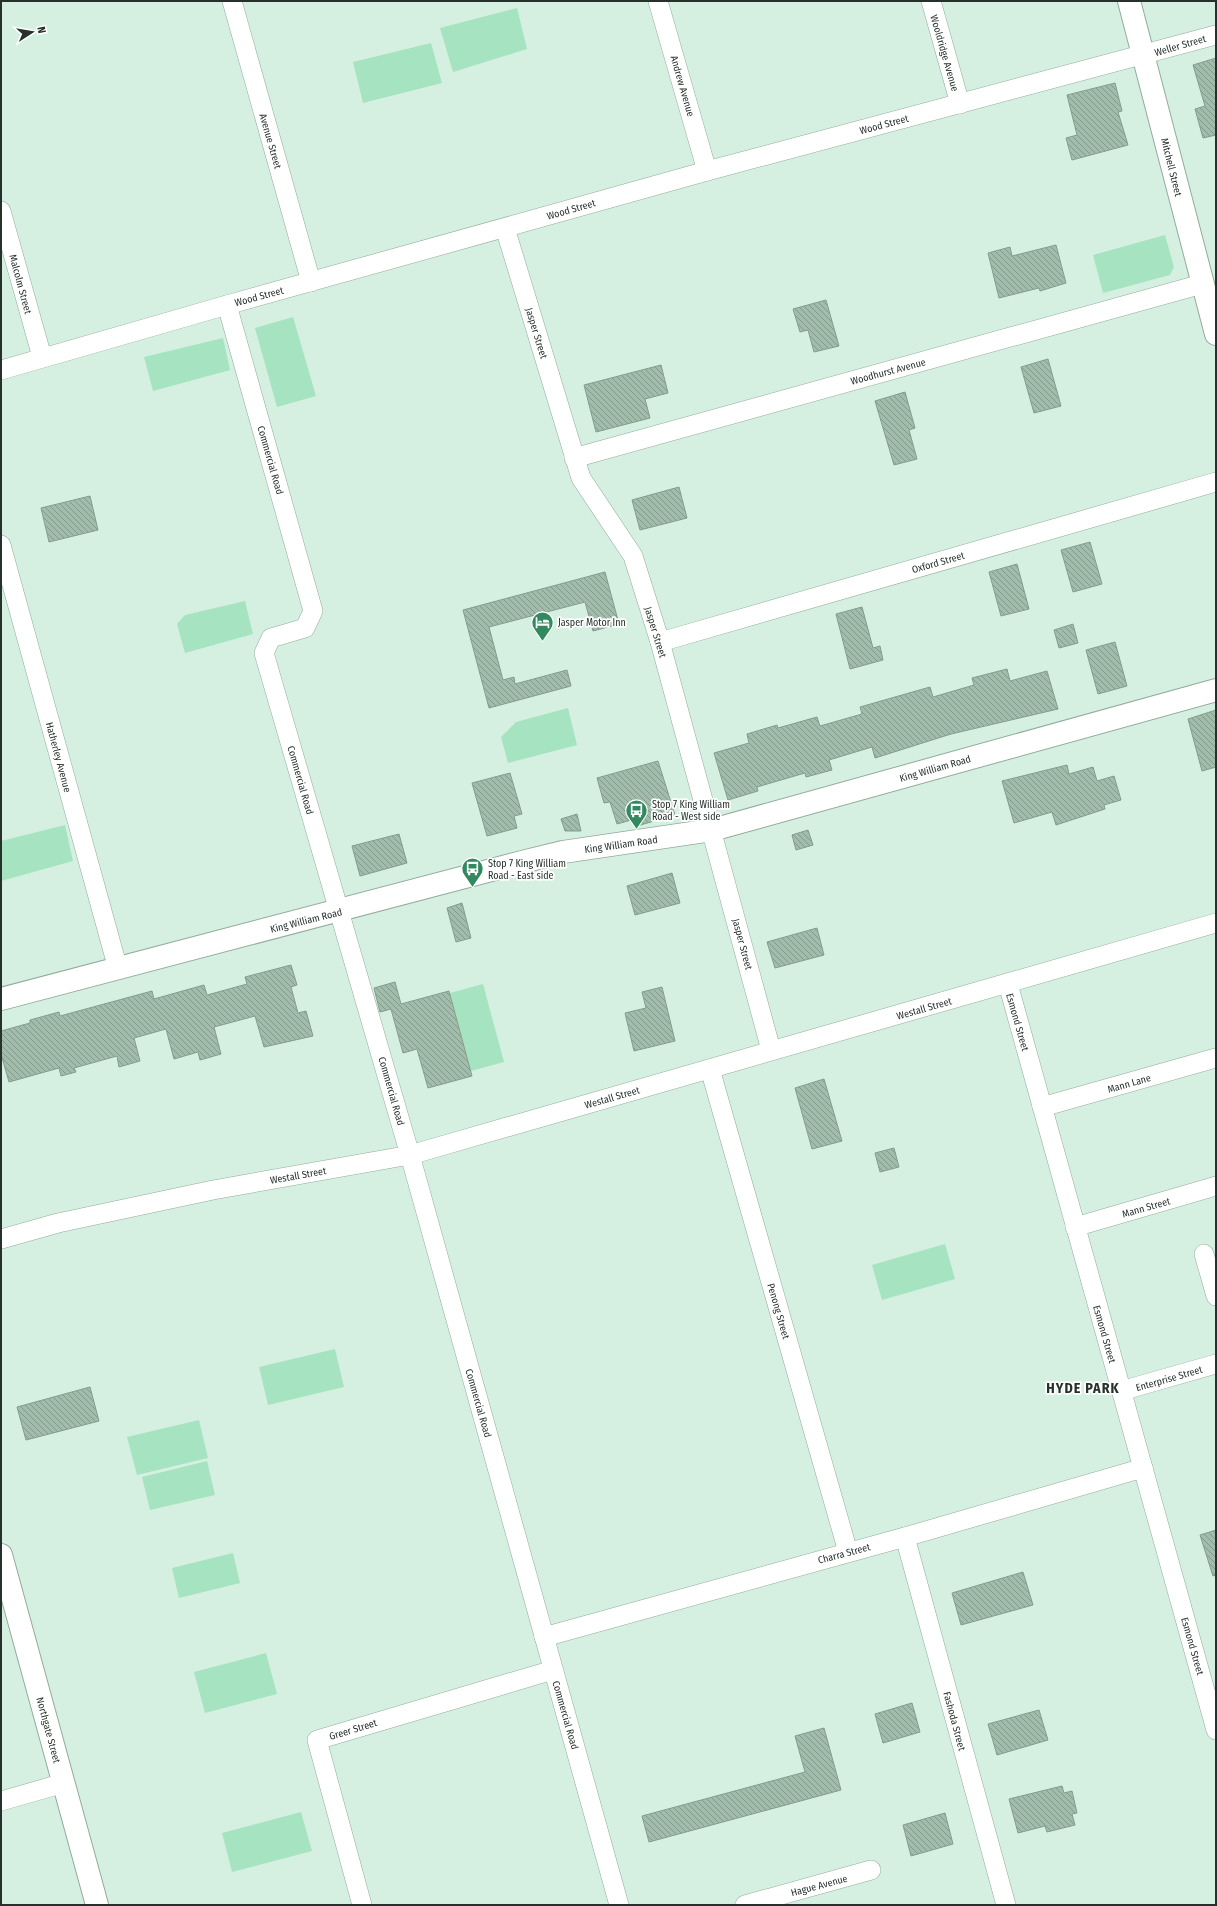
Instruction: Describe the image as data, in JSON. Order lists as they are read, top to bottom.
{
  "streets": {
    "main road": ["Mitchell Street", "King William Road", "Northgate Street"],
    "street": [
      "Weller Street",
      "Wooldridge Avenue",
      "Andrew Avenue",
      "Wood Street",
      "Avenue Street",
      "Malcolm Street",
      "Jasper Street",
      "Woodhurst Avenue",
      "Commercial Road",
      "Oxford Street",
      "Hatherley Avenue",
      "Westall Street",
      "Esmond Street",
      "Mann Lane",
      "Mann Street",
      "Penong Street",
      "Enterprise Street",
      "Charra Street",
      "Fashoda Street",
      "Greer Street",
      "Hague Avenue"
    ]
  },
  "crossings": [
    ["Weller Street", "Wood Street"],
    ["Weller Street", "Mitchell Street"],
    ["Wooldridge Avenue", "Wood Street"],
    ["Andrew Avenue", "Wood Street"],
    ["Wood Street", "Avenue Street"],
    ["Wood Street", "Mitchell Street"],
    ["Wood Street", "Malcolm Street"],
    ["Wood Street", "Jasper Street"],
    ["Wood Street", "Commercial Road"],
    ["Mitchell Street", "Woodhurst Avenue"],
    ["Jasper Street", "Woodhurst Avenue"],
    ["Jasper Street", "Oxford Street"],
    ["Jasper Street", "King William Road"],
    ["Jasper Street", "Westall Street"],
    ["Commercial Road", "King William Road"],
    ["Commercial Road", "Westall Street"],
    ["Commercial Road", "Charra Street"],
    ["Commercial Road", "Greer Street"],
    ["Hatherley Avenue", "King William Road"],
    ["Westall Street", "Esmond Street"],
    ["Westall Street", "Penong Street"],
    ["Esmond Street", "Mann Lane"],
    ["Esmond Street", "Mann Street"],
    ["Esmond Street", "Enterprise Street"],
    ["Esmond Street", "Charra Street"],
    ["Penong Street", "Charra Street"],
    ["Charra Street", "Fashoda Street"]
  ],
  "districts": ["HYDE PARK"],
  "places": {
    "hotel": ["Jasper Motor Inn"],
    "bus stop": ["Stop 7 King William Road - West side", "Stop 7 King William Road - East side"]
  },
  "north": "right"
}
